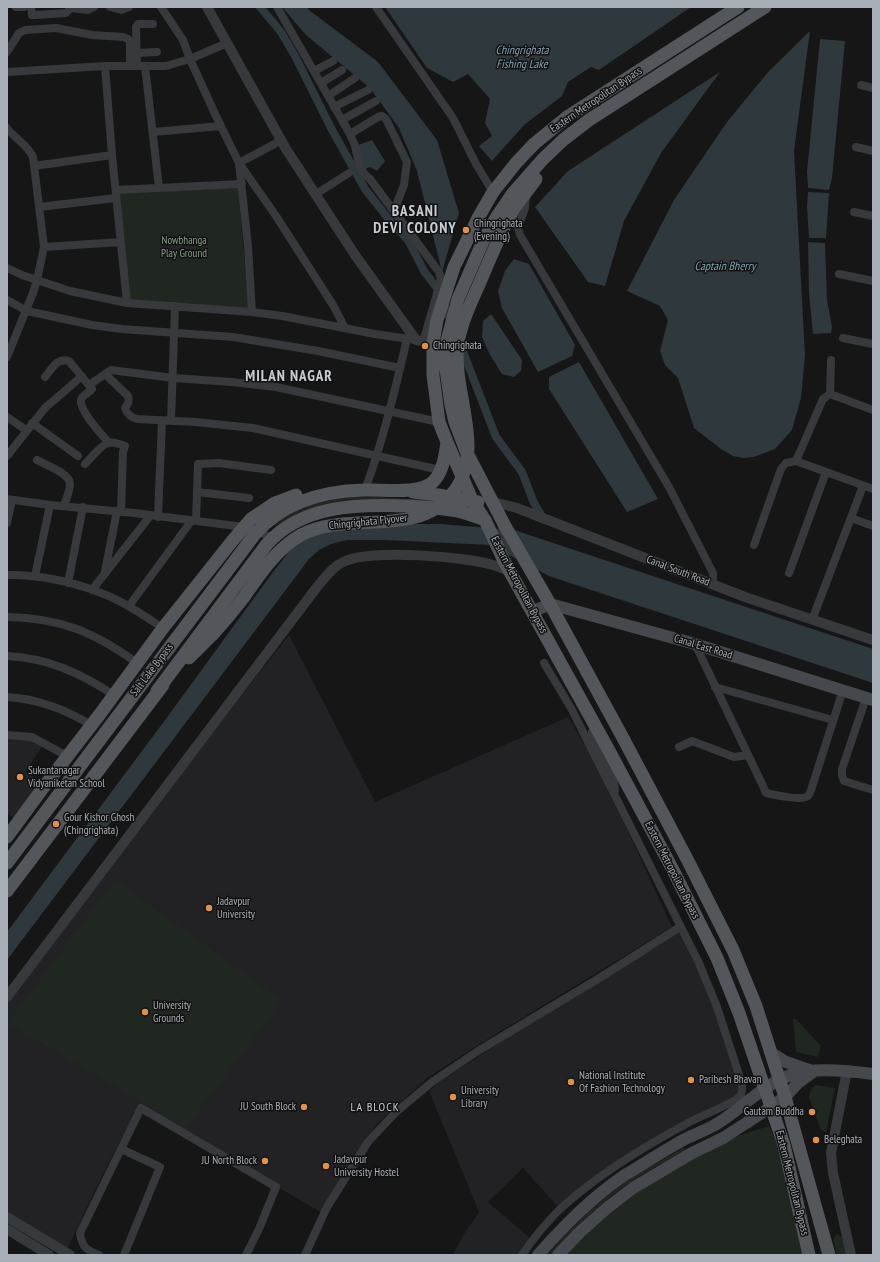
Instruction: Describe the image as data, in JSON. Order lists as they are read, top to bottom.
{
  "streets": {
    "main road": [
      "Eastern Metropolitan Bypass",
      "Chingrighata Flyover",
      "Canal East Road",
      "Salt Lake Bypass"
    ],
    "street": ["Canal South Road"]
  },
  "crossings": [
    ["Eastern Metropolitan Bypass", "Chingrighata Flyover"],
    ["Eastern Metropolitan Bypass", "Canal South Road"],
    ["Eastern Metropolitan Bypass", "Canal East Road"],
    ["Eastern Metropolitan Bypass", "Salt Lake Bypass"],
    ["Chingrighata Flyover", "Salt Lake Bypass"]
  ],
  "districts": ["BASANI DEVI COLONY", "MILAN NAGAR", "LA BLOCK"],
  "water": ["Chingrighata Fishing Lake", "Captain Bherry"],
  "parks": ["Nowbhanga Play Ground"],
  "places": [
    "Chingrighata (Evening)",
    "Chingrighata",
    "Sukantanagar Vidyaniketan School",
    "Gour Kishor Ghosh (Chingrighata)",
    "Jadavpur University",
    "University Grounds",
    "Paribesh Bhavan",
    "National Institute Of Fashion Technology",
    "University Library",
    "JU South Block",
    "Gautam Buddha",
    "Beleghata",
    "JU North Block",
    "Jadavpur University Hostel"
  ]
}
